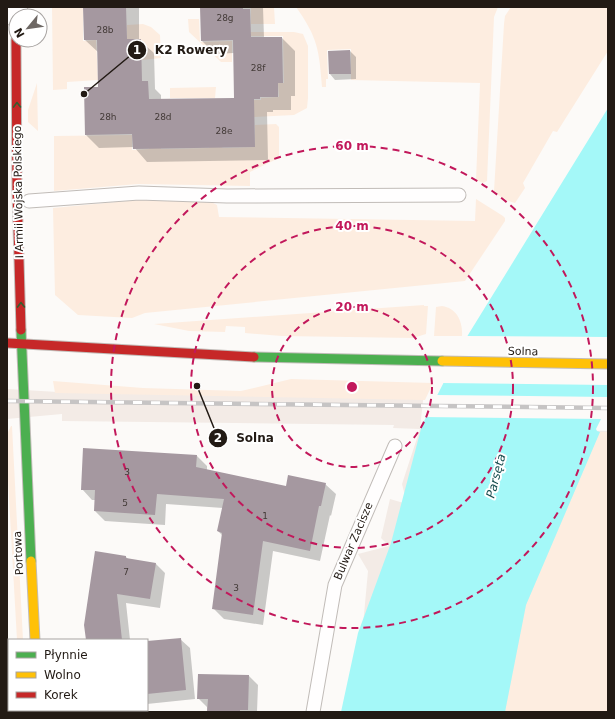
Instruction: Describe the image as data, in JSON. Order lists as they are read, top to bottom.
{
  "streets": {
    "street": ["I Armii Wojska Polskiego", "Solna", "Portowa"],
    "lane": ["Bulwar Zacisze"]
  },
  "crossings": [
    ["I Armii Wojska Polskiego", "Solna"],
    ["I Armii Wojska Polskiego", "Portowa"],
    ["Solna", "Portowa"]
  ],
  "one_way": ["I Armii Wojska Polskiego"],
  "water": ["Parsęta"],
  "places": ["K2 Rowery", "Solna"],
  "house_numbers": [
    "28g",
    "28b",
    "28f",
    "28h",
    "28d",
    "28e",
    "3",
    "5",
    "1",
    "7",
    "3"
  ],
  "legend": ["Płynnie", "Wolno", "Korek"],
  "north": "bottom left",
  "rings": ["60 m", "40 m", "20 m"]
}
